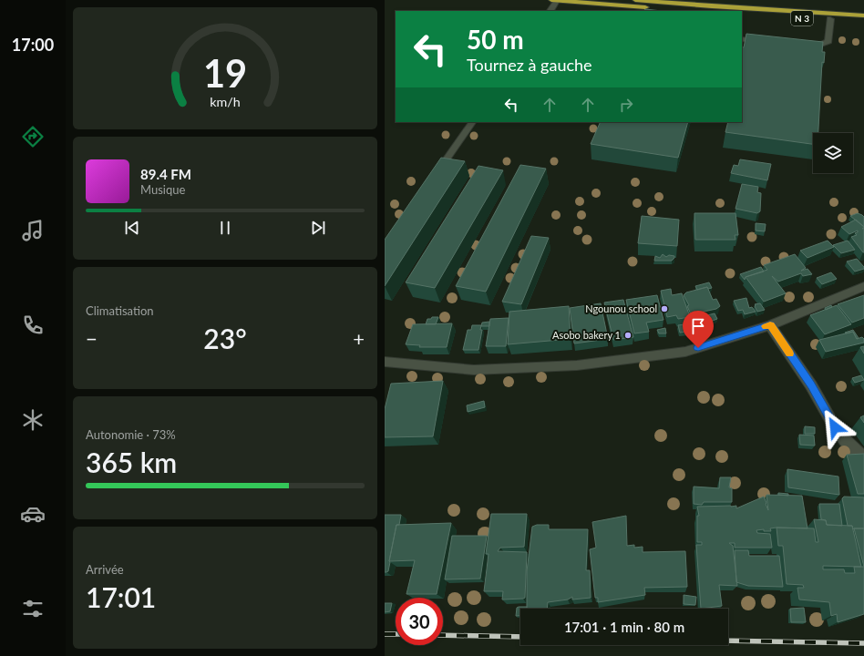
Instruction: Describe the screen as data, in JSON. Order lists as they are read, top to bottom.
{
  "streets": {
    "highway": ["N 3"]
  },
  "places": ["Ngounou school", "Asobo bakery 1"],
  "page": {
    "tabs": "17:00",
    "turn": ["50 m", "Tournez à gauche"],
    "song": ["89.4 FM", "Musique"],
    "tile": [
      "Climatisation",
      ["Autonomie · 73%", "365 km"],
      ["Arrivée", "17:01"]
    ],
    "heat": ["−", "23°", "+"],
    "limit": "30",
    "trip": "17:01 · 1 min · 80 m",
    "gauge": ["19", "km/h"]
  }
}
